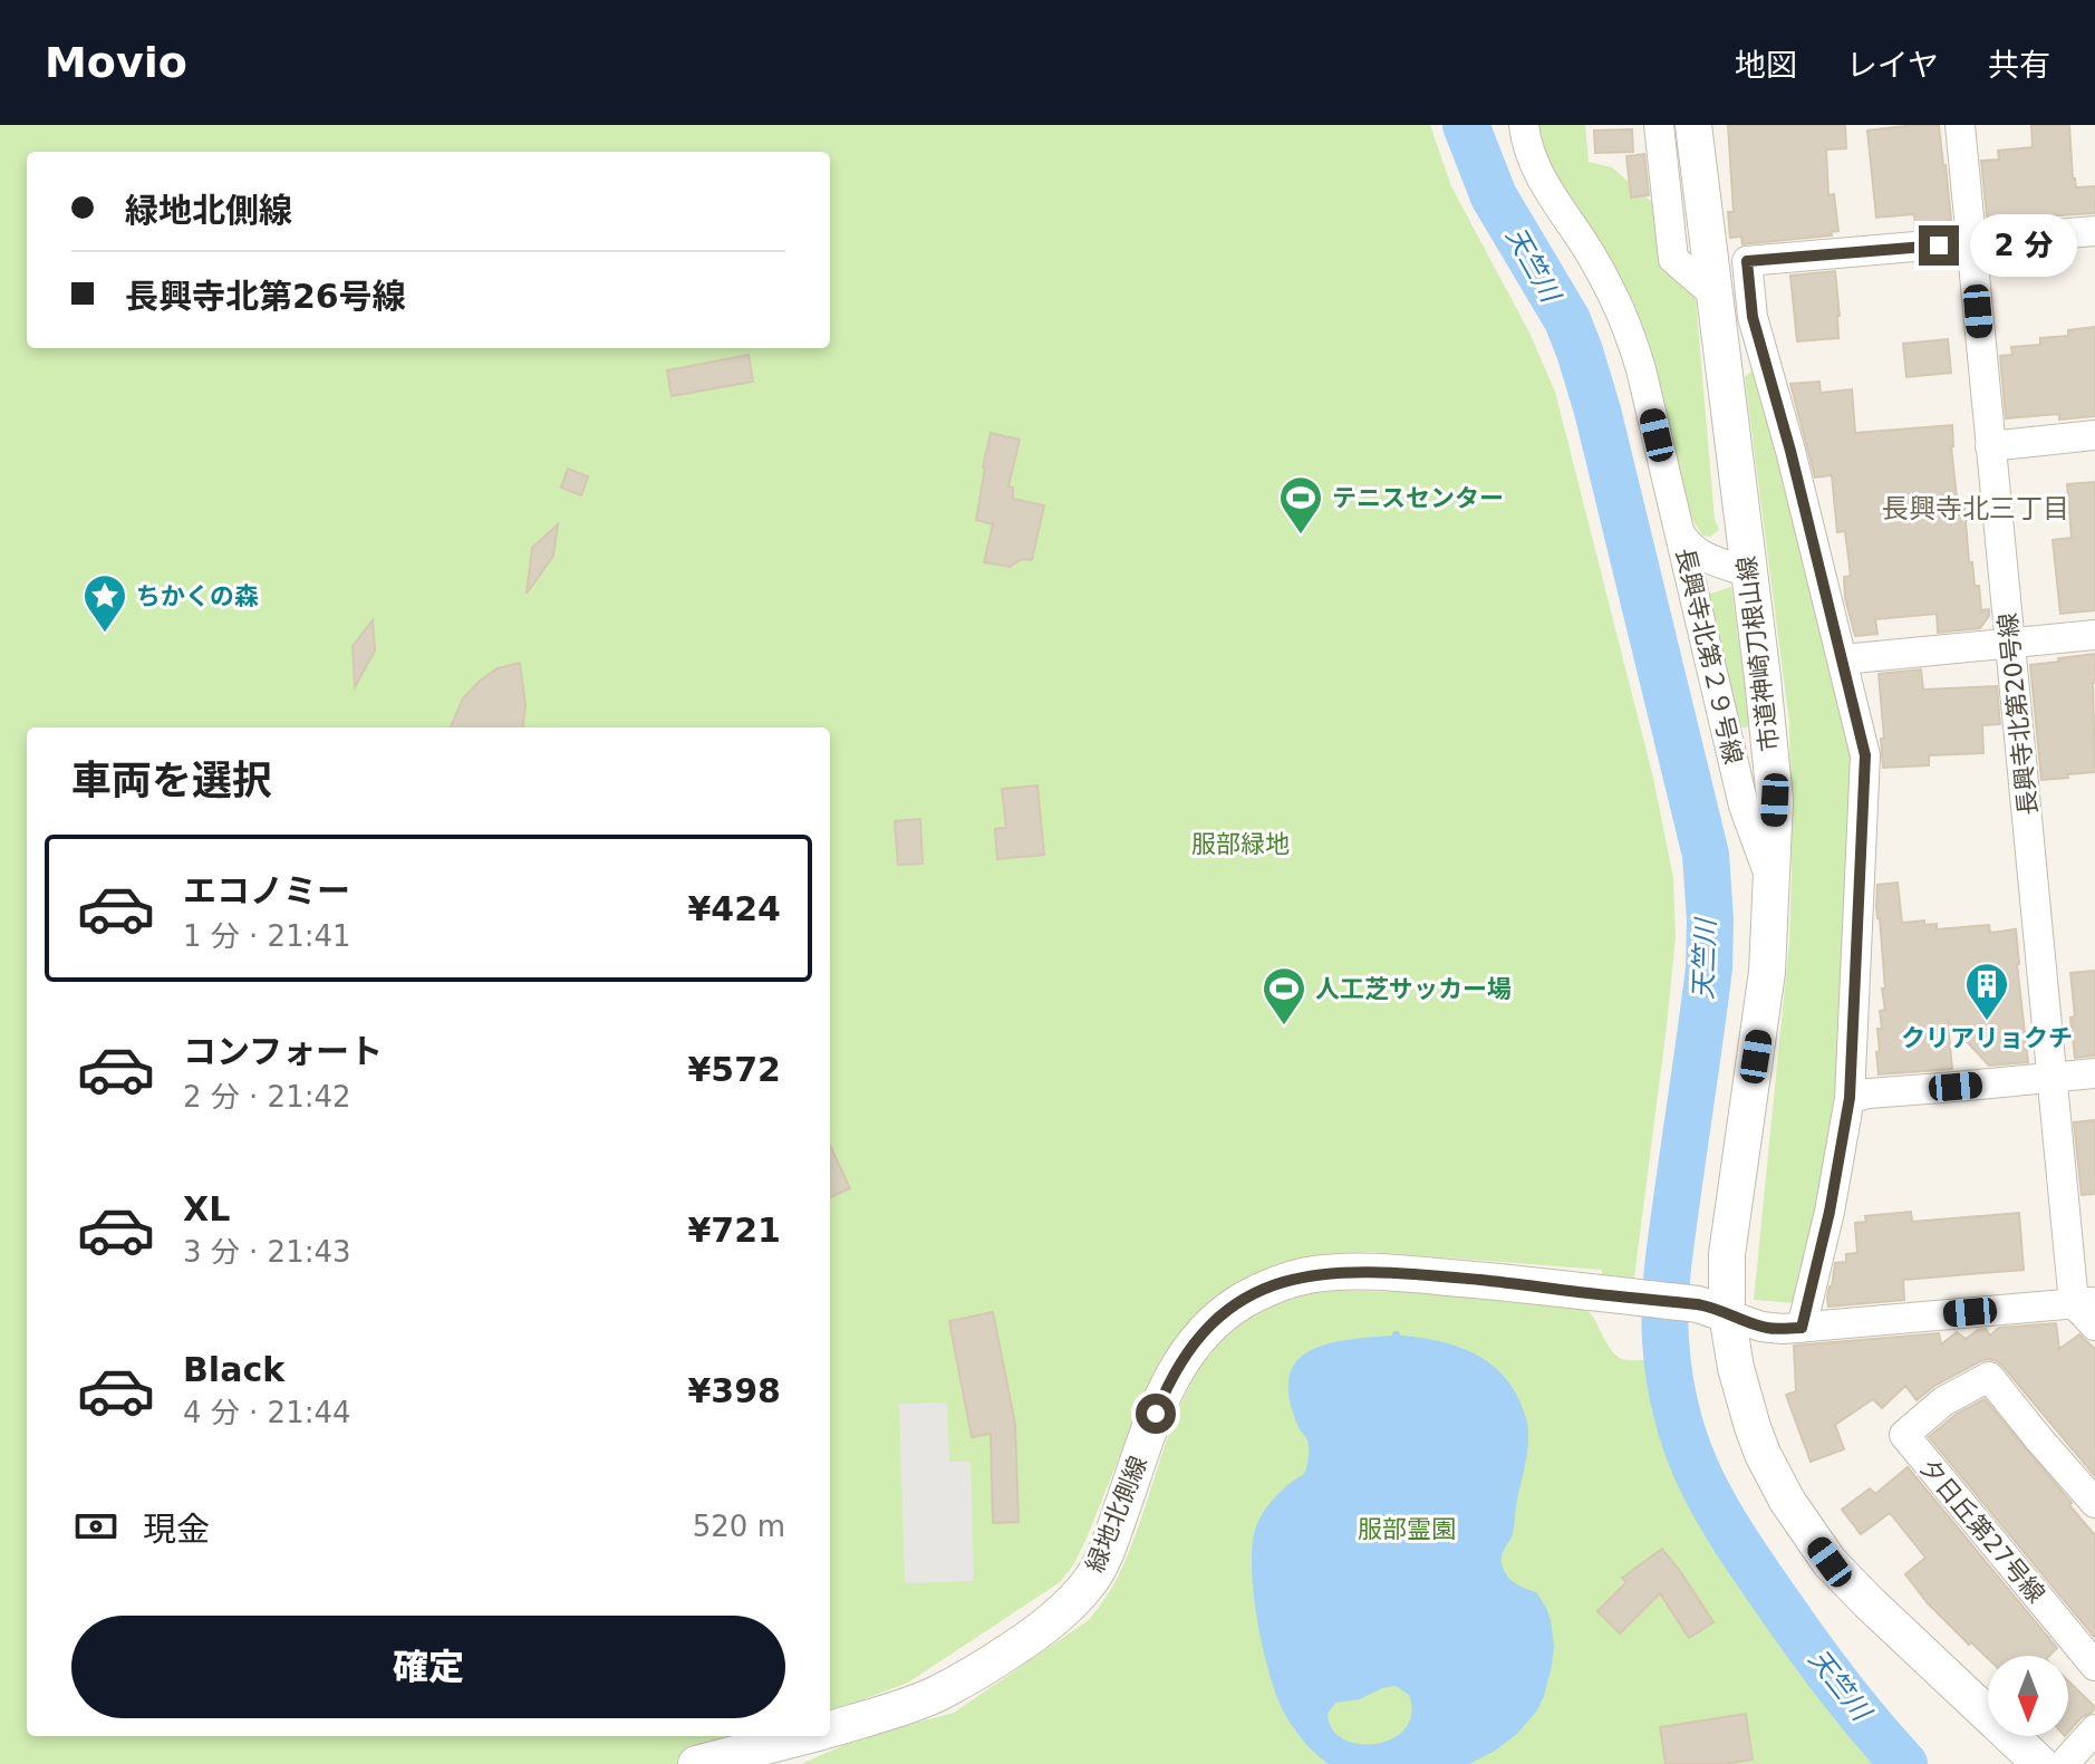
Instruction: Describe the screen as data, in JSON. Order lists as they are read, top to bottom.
{
  "streets": {
    "street": [
      "市道神崎刀根山線",
      "長興寺北第２９号線",
      "長興寺北第20号線",
      "緑地北側線",
      "夕日丘第27号線"
    ]
  },
  "crossings": [
    ["市道神崎刀根山線", "長興寺北第２９号線"],
    ["市道神崎刀根山線", "緑地北側線"]
  ],
  "districts": ["長興寺北三丁目"],
  "water": ["天竺川"],
  "parks": ["服部緑地", "服部霊園"],
  "places": {
    "sports": ["テニスセンター", "人工芝サッカー場"],
    "place": ["ちかくの森"],
    "building": ["クリアリョクチ"]
  },
  "north": "bottom",
  "page": {
    "header": "Movio",
    "nav": ["地図", "レイヤ", "共有"],
    "banner": ["緑地北側線", "長興寺北第26号線"],
    "bubble": "2 分",
    "heading": "車両を選択",
    "list": [
      {
        "name": "エコノミー",
        "note": "1 分 · 21:41",
        "value": "¥424"
      },
      {
        "name": "コンフォート",
        "note": "2 分 · 21:42",
        "value": "¥572"
      },
      {
        "name": "XL",
        "note": "3 分 · 21:43",
        "value": "¥721"
      },
      {
        "name": "Black",
        "note": "4 分 · 21:44",
        "value": "¥398"
      }
    ],
    "pay": ["現金", "520 m"],
    "buttons": "確定"
  }
}
